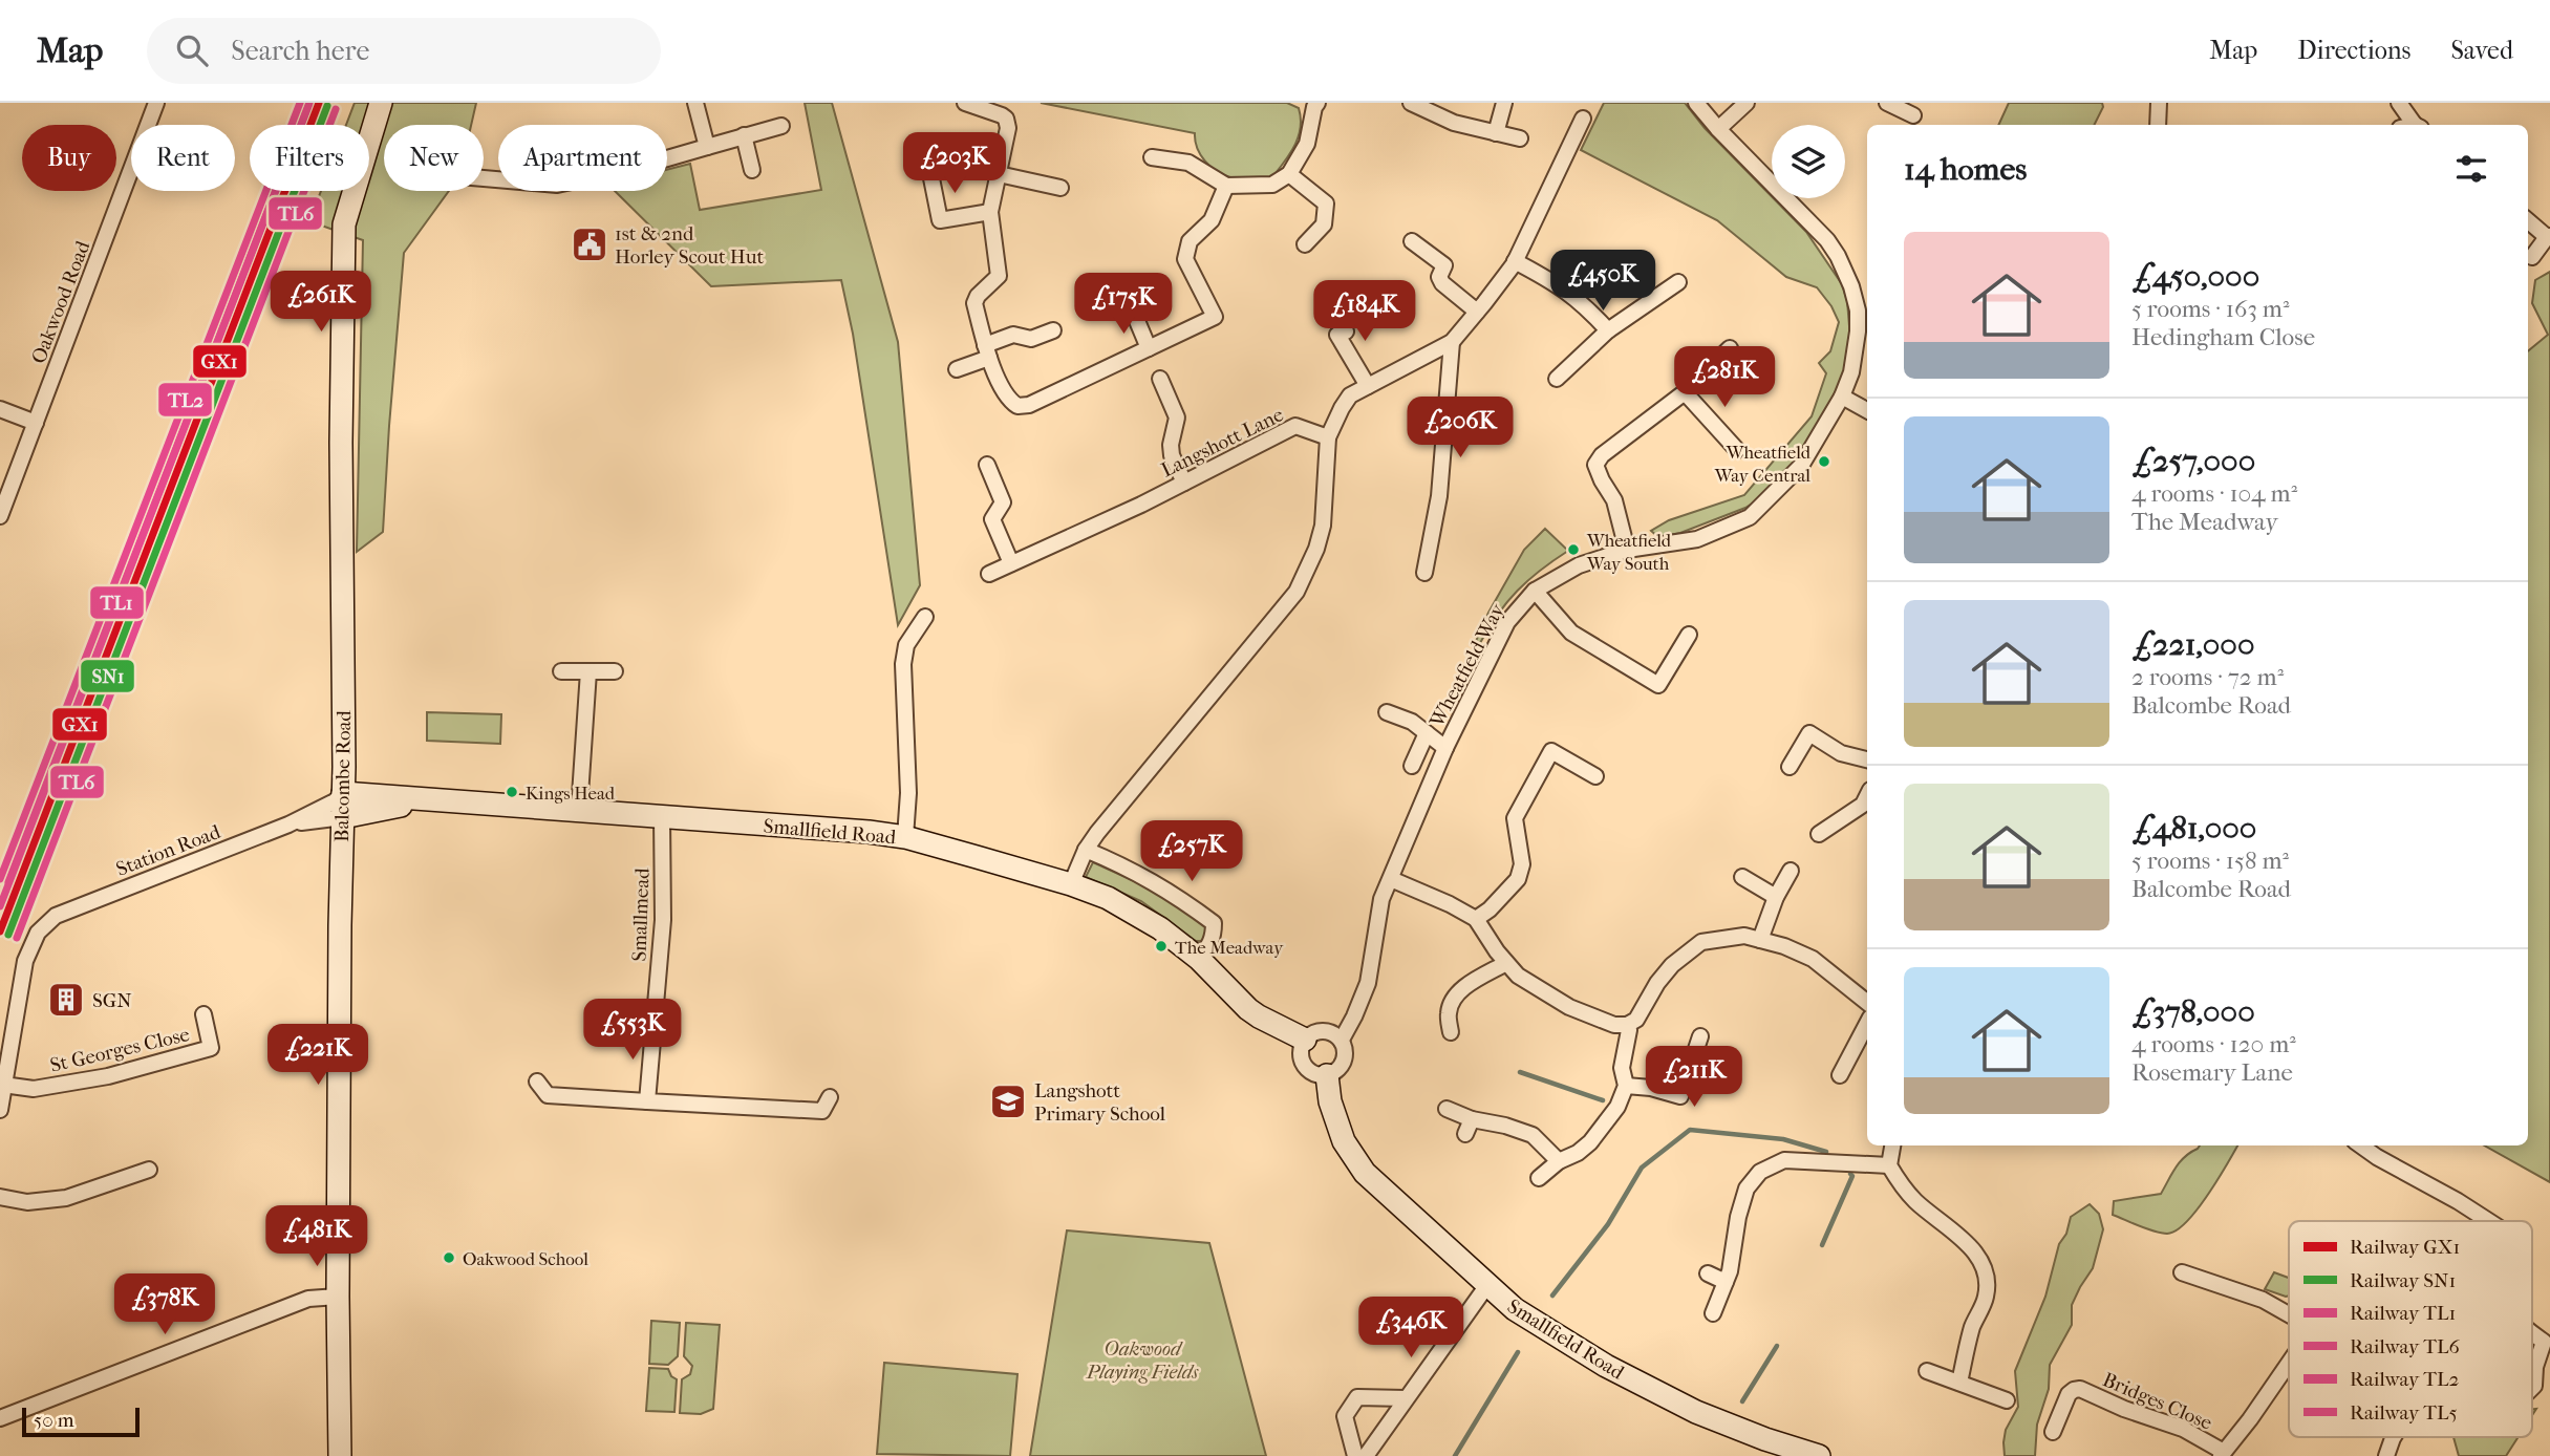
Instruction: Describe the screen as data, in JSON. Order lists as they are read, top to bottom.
{
  "streets": {
    "street": [
      "Oakwood Road",
      "Langshott Lane",
      "Wheatfield Way",
      "Balcombe Road",
      "Smallfield Road",
      "Station Road",
      "Smallmead",
      "St Georges Close",
      "Bridges Close"
    ]
  },
  "crossings": [
    ["Wheatfield Way", "Smallfield Road"],
    ["Balcombe Road", "Smallfield Road"],
    ["Balcombe Road", "Station Road"],
    ["Smallfield Road", "Station Road"],
    ["Smallfield Road", "Smallmead"],
    ["Station Road", "St Georges Close"]
  ],
  "parks": ["Oakwood Playing Fields"],
  "places": {
    "public building": ["1st & 2nd Horley Scout Hut"],
    "other": [
      "Wheatfield Way Central",
      "Wheatfield Way South",
      "Kings Head",
      "The Meadway",
      "Oakwood School"
    ],
    "building": ["SGN"],
    "school or university": ["Langshott Primary School"]
  },
  "lines": [
    "rail line GX1",
    "rail line TL1",
    "rail line TL2",
    "rail line SN1",
    "rail line TL5",
    "rail line TL6"
  ],
  "legend": [
    "Railway GX1",
    "Railway SN1",
    "Railway TL1",
    "Railway TL6",
    "Railway TL2",
    "Railway TL5"
  ],
  "scale_bar": "50 m",
  "page": {
    "header": "Map",
    "search": "Search here",
    "nav": ["Map", "Directions", "Saved"],
    "chip": [
      "Buy",
      "Rent",
      "Filters",
      "New",
      "Apartment"
    ],
    "heading": "14 homes",
    "price": [
      "£203K",
      "£450K",
      "£261K",
      "£175K",
      "£184K",
      "£281K",
      "£206K",
      "£257K",
      "£553K",
      "£221K",
      "£211K",
      "£481K",
      "£378K",
      "£346K"
    ],
    "list": [
      {
        "name": "£450,000",
        "note": "5 rooms · 163 m² · Hedingham Close"
      },
      {
        "name": "£257,000",
        "note": "4 rooms · 104 m² · The Meadway"
      },
      {
        "name": "£221,000",
        "note": "2 rooms · 72 m² · Balcombe Road"
      },
      {
        "name": "£481,000",
        "note": "5 rooms · 158 m² · Balcombe Road"
      },
      {
        "name": "£378,000",
        "note": "4 rooms · 120 m² · Rosemary Lane"
      }
    ],
    "scale": "50 m"
  }
}
